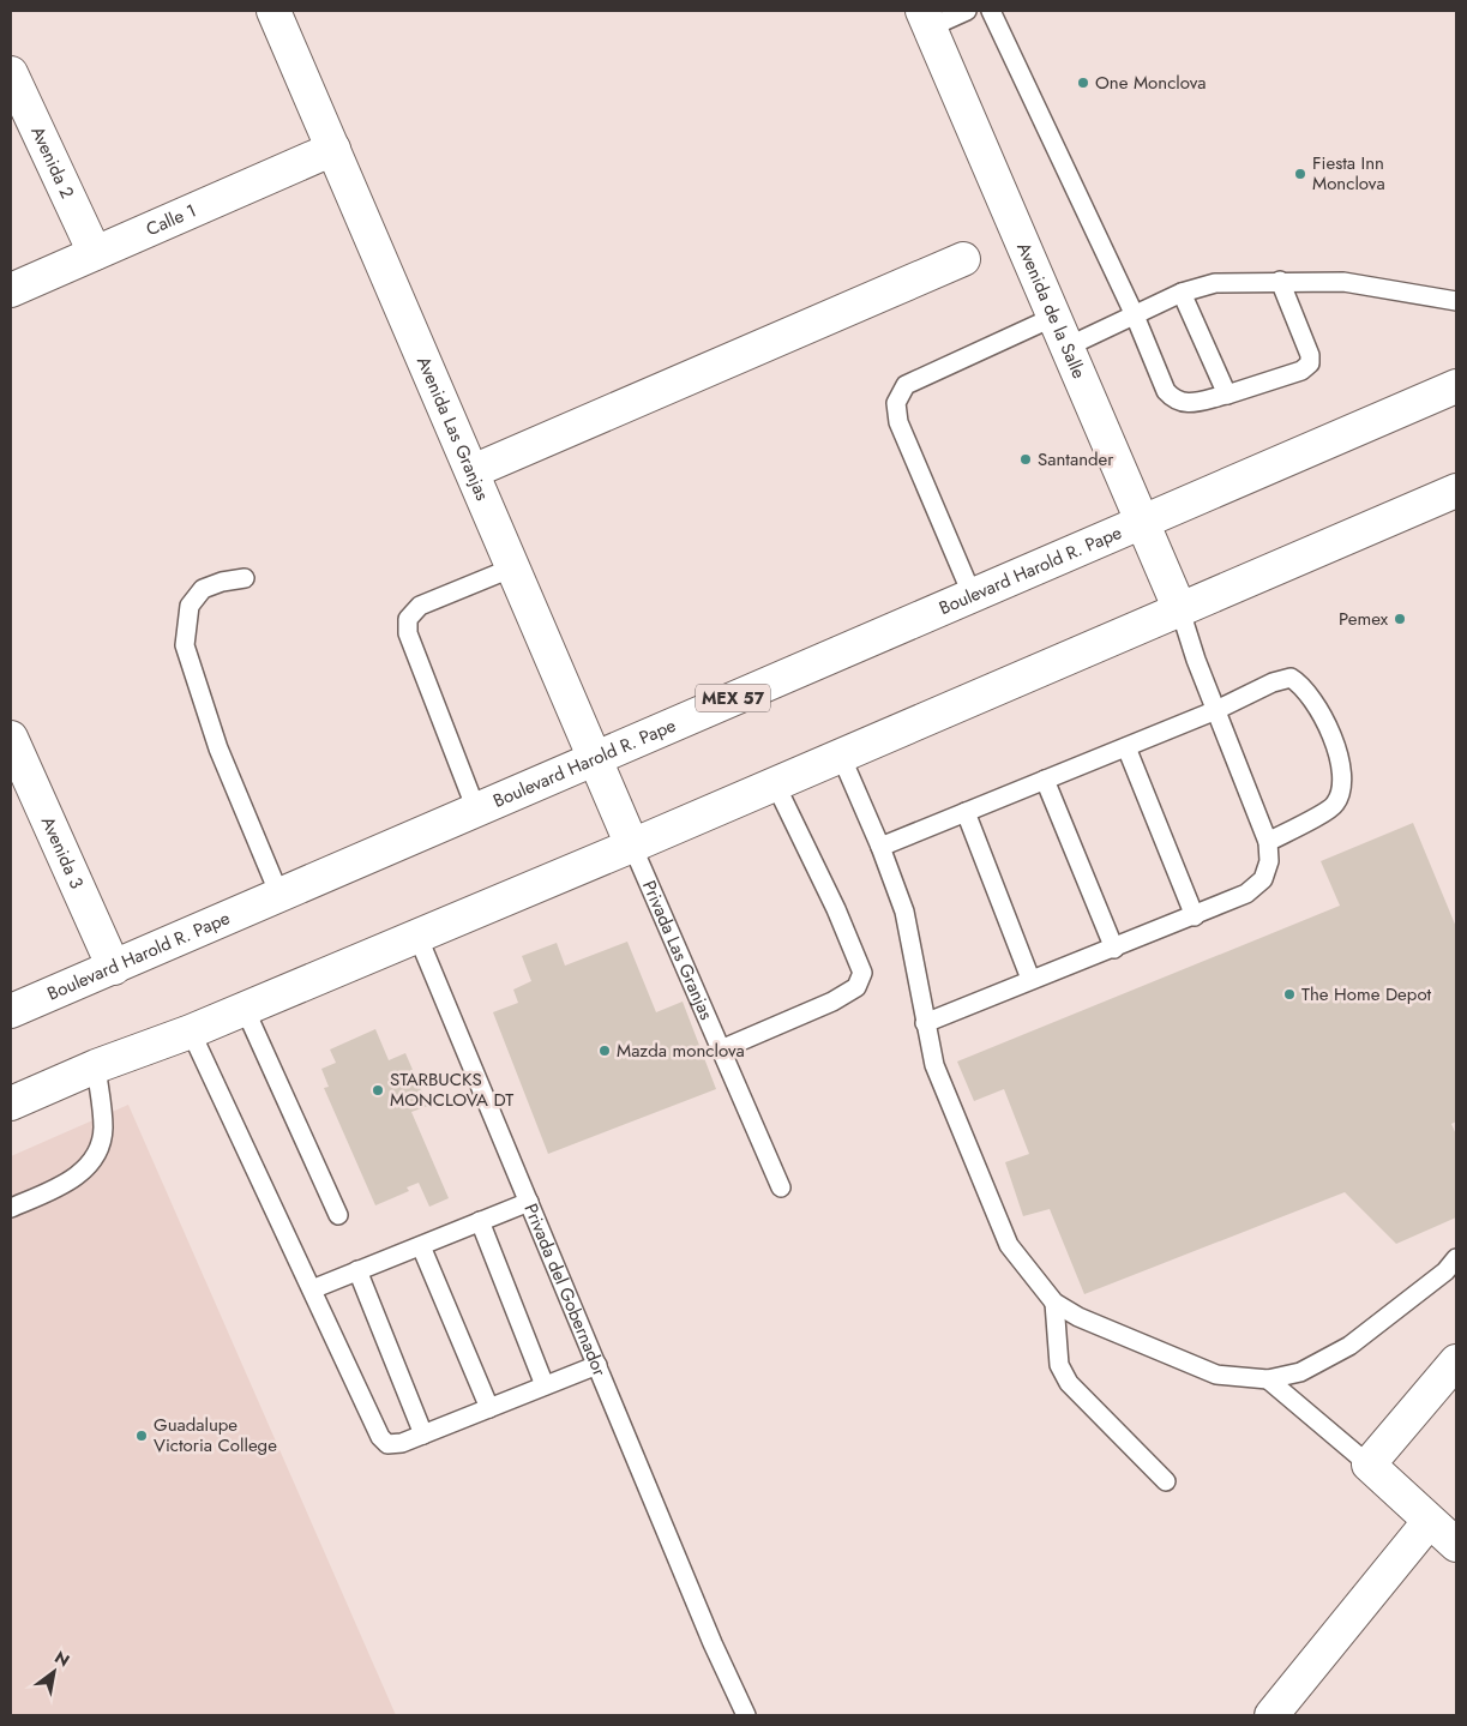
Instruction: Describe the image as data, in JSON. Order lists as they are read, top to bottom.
{
  "streets": {
    "main road": [
      "Avenida 2",
      "Calle 1",
      "Avenida de la Salle",
      "Avenida Las Granjas",
      "Boulevard Harold R. Pape",
      "MEX 57",
      "Avenida 3"
    ],
    "lane": ["Privada Las Granjas", "Privada del Gobernador"]
  },
  "crossings": [
    ["Avenida 2", "Calle 1"],
    ["Calle 1", "Avenida Las Granjas"],
    ["Avenida de la Salle", "Boulevard Harold R. Pape"],
    ["Avenida Las Granjas", "Boulevard Harold R. Pape"],
    ["Avenida Las Granjas", "Privada Las Granjas"],
    ["Boulevard Harold R. Pape", "Avenida 3"]
  ],
  "places": [
    "One Monclova",
    "Fiesta Inn Monclova",
    "Santander",
    "Pemex",
    "The Home Depot",
    "Mazda monclova",
    "STARBUCKS MONCLOVA DT",
    "Guadalupe Victoria College"
  ],
  "north": "top right"
}
